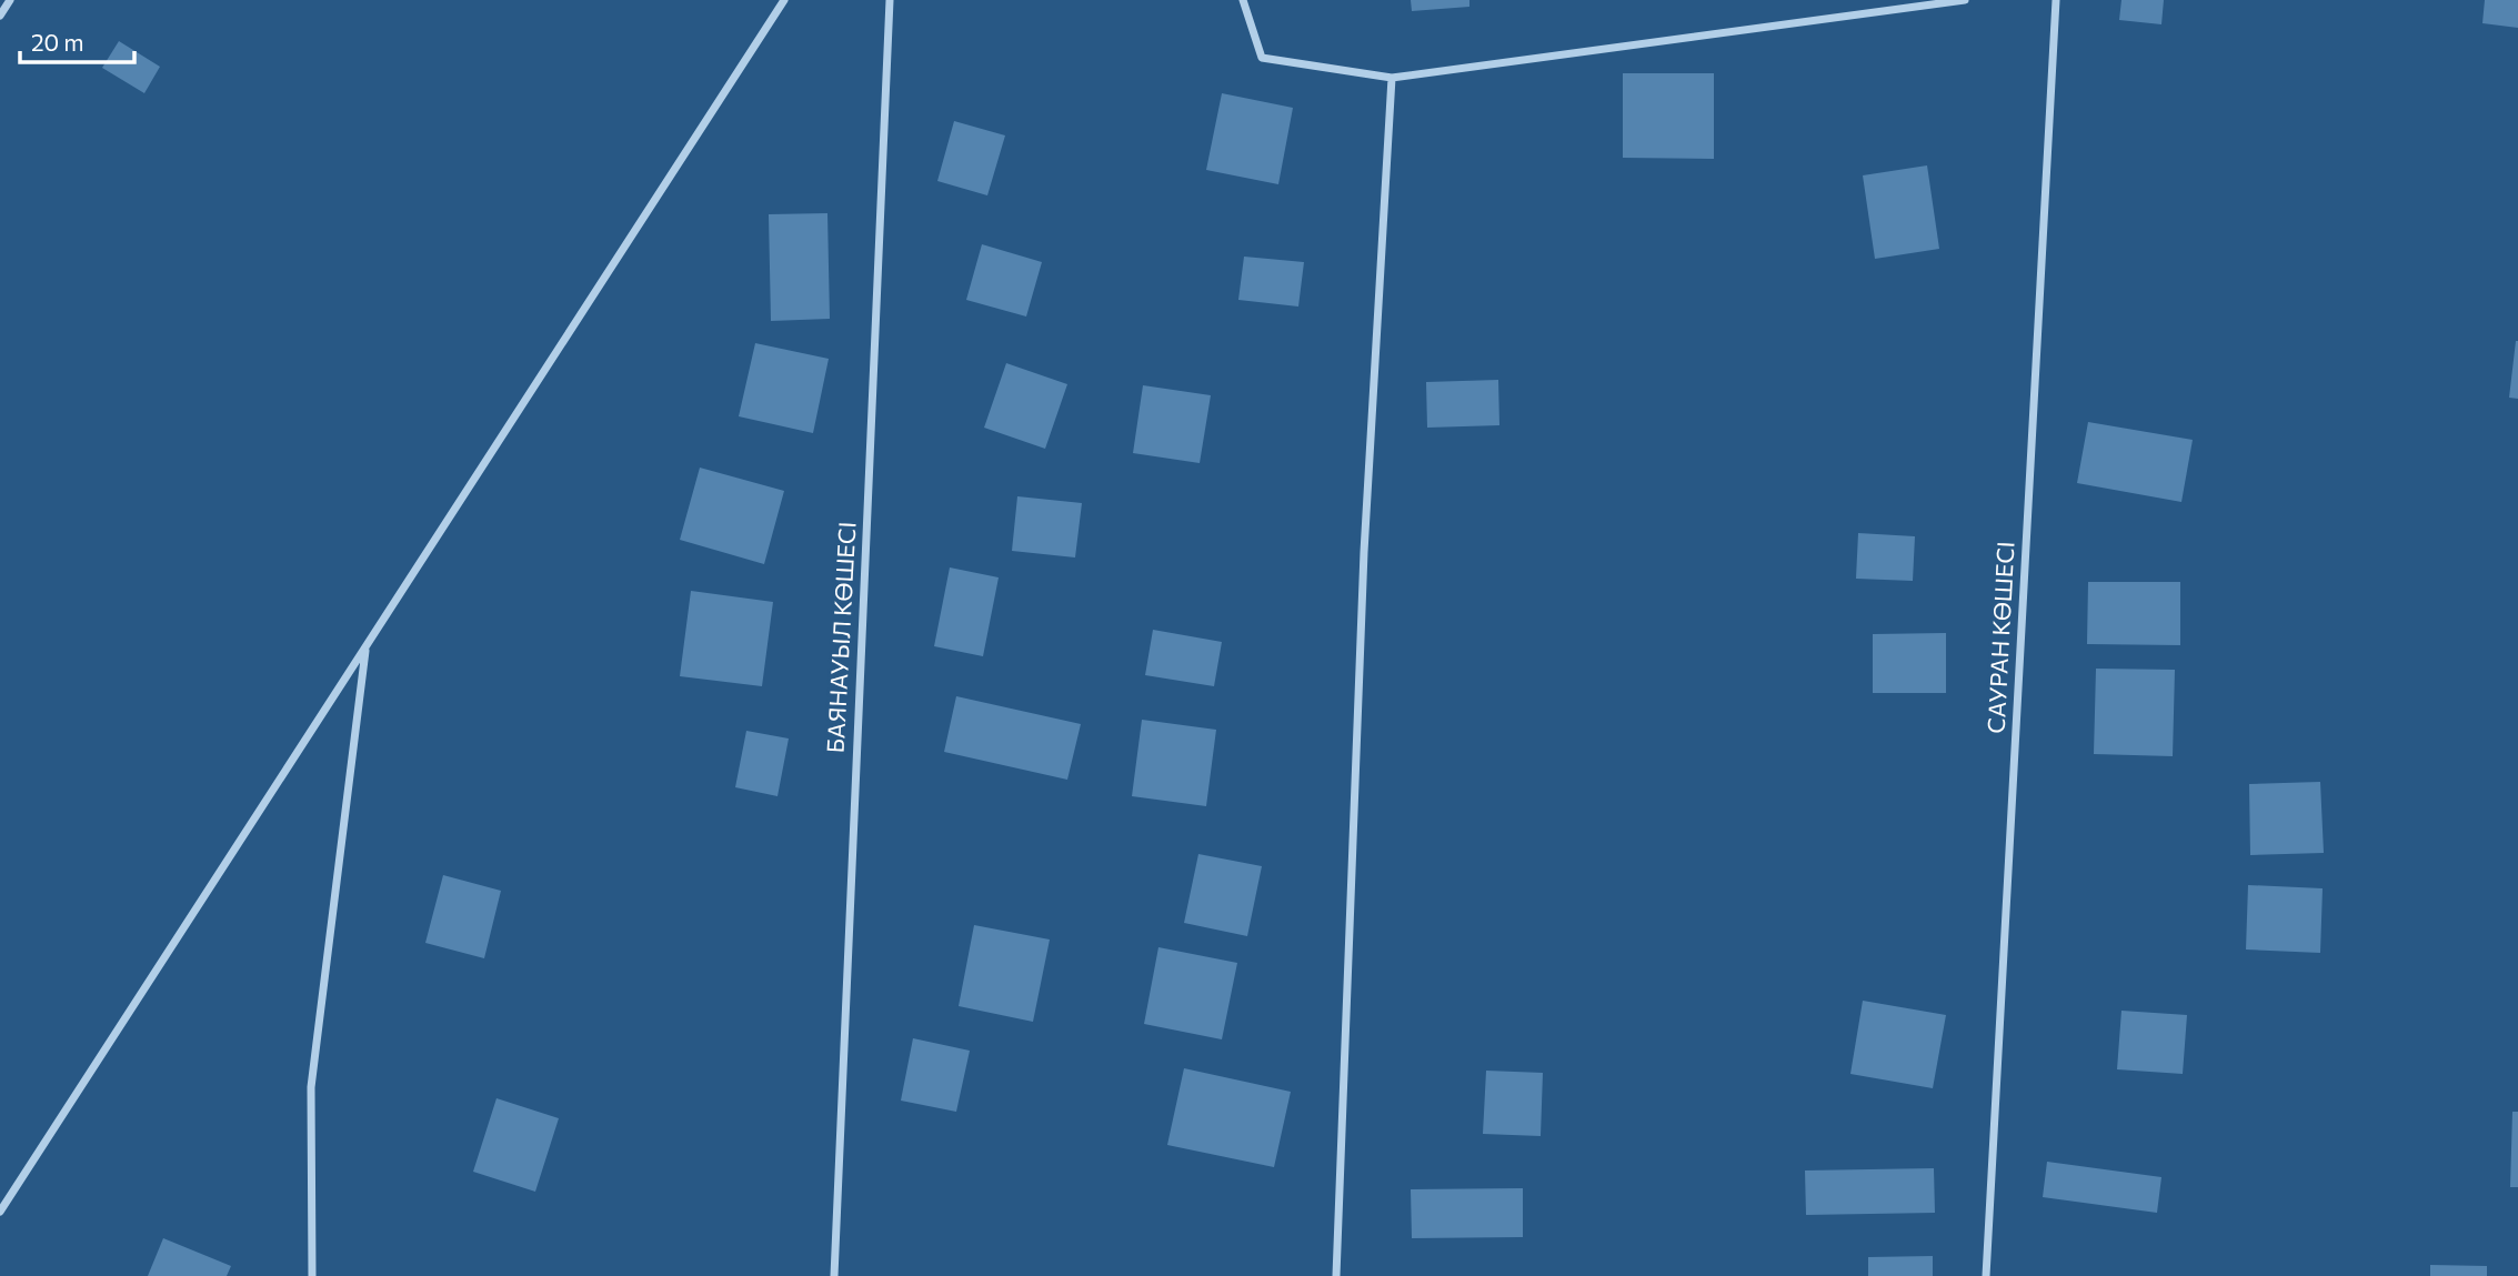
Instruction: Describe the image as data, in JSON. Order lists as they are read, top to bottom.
{
  "streets": {
    "street": ["БАЯНАУЫЛ КӨШЕСІ", "САУРАН КӨШЕСІ"]
  },
  "scale_bar": "20 m"
}
